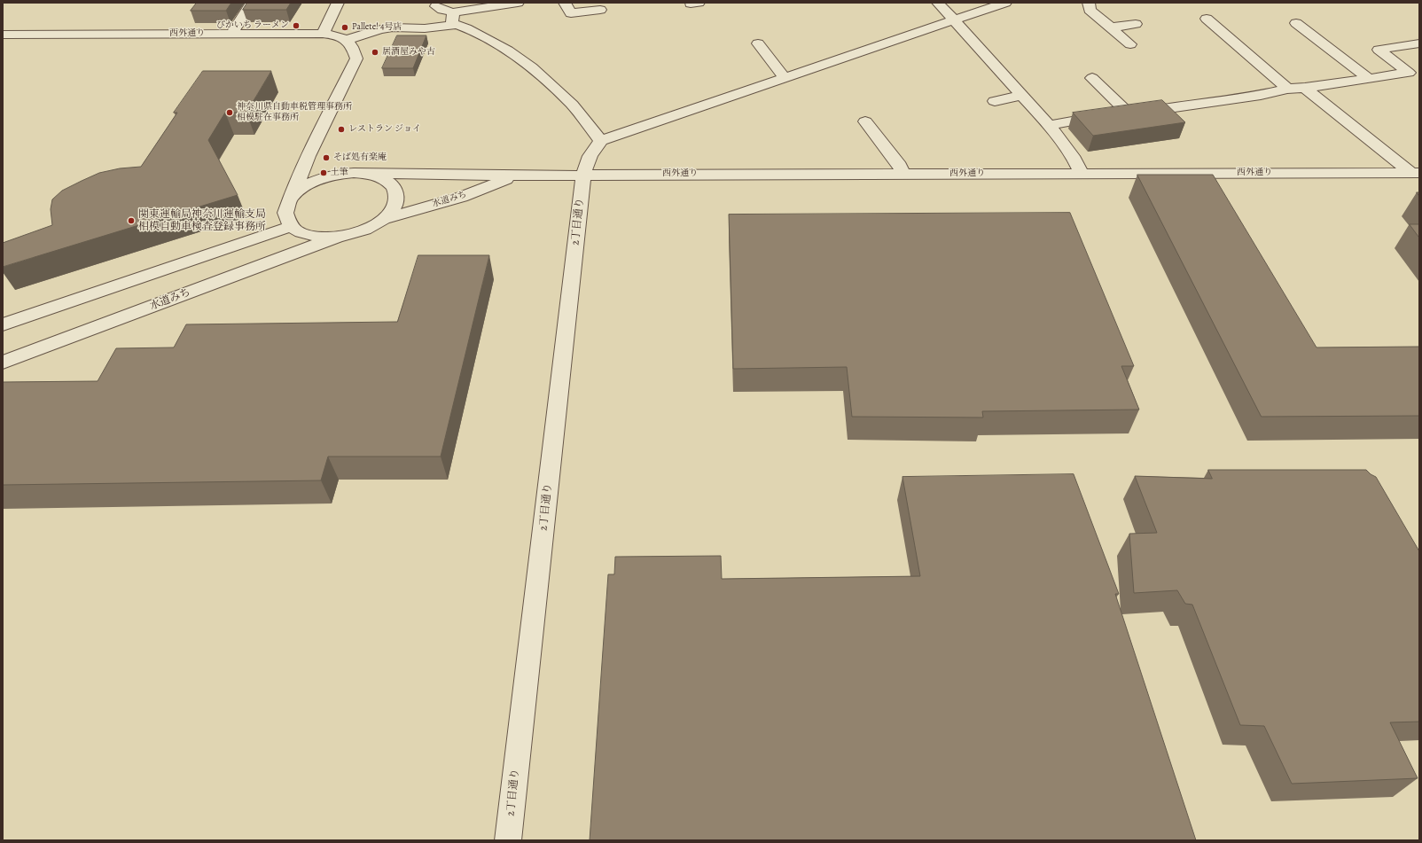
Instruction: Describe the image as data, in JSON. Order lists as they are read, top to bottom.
{
  "streets": {
    "street": ["西外通り", "水道みち", "2丁目通り"]
  },
  "crossings": [
    ["西外通り", "水道みち"],
    ["西外通り", "2丁目通り"]
  ],
  "places": [
    "ぴかいち ラーメン",
    "Pallete! 4号店",
    "居酒屋みや古",
    "神奈川県自動車税管理事務所 相模駐在事務所",
    "レストラン ジョイ",
    "そば処有楽庵",
    "土筆",
    "関東運輸局神奈川運輸支局 相模自動車検査登録事務所"
  ]
}
